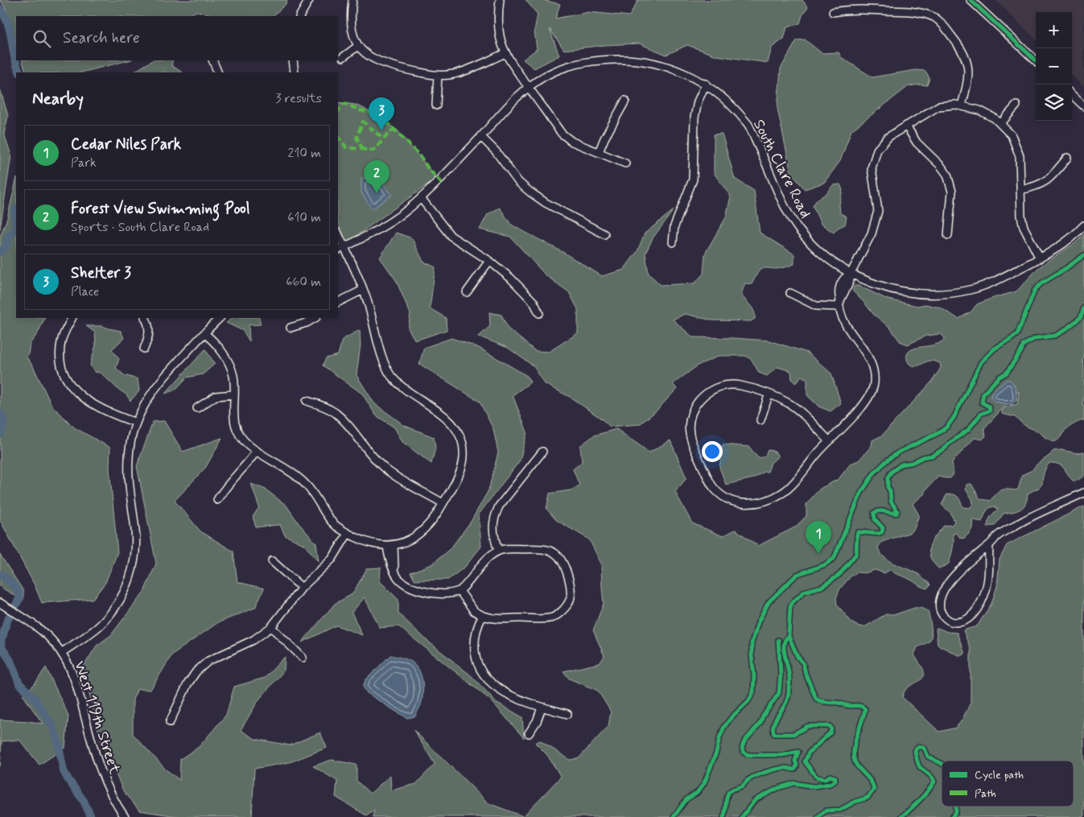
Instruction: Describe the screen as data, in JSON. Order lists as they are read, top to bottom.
{
  "streets": {
    "street": ["South Clare Road", "West 119th Street"]
  },
  "legend": ["Cycle path", "Path"],
  "page": {
    "map_buttons": ["+", "−"],
    "search": "Search here",
    "heading": ["Nearby", "3 results"],
    "pins": ["3", "2", "1"],
    "list": [
      {
        "mark": "1",
        "name": "Cedar Niles Park",
        "note": "Park",
        "value": "210 m"
      },
      {
        "mark": "2",
        "name": "Forest View Swimming Pool",
        "note": "Sports · South Clare Road",
        "value": "610 m"
      },
      {
        "mark": "3",
        "name": "Shelter 3",
        "note": "Place",
        "value": "660 m"
      }
    ]
  }
}
